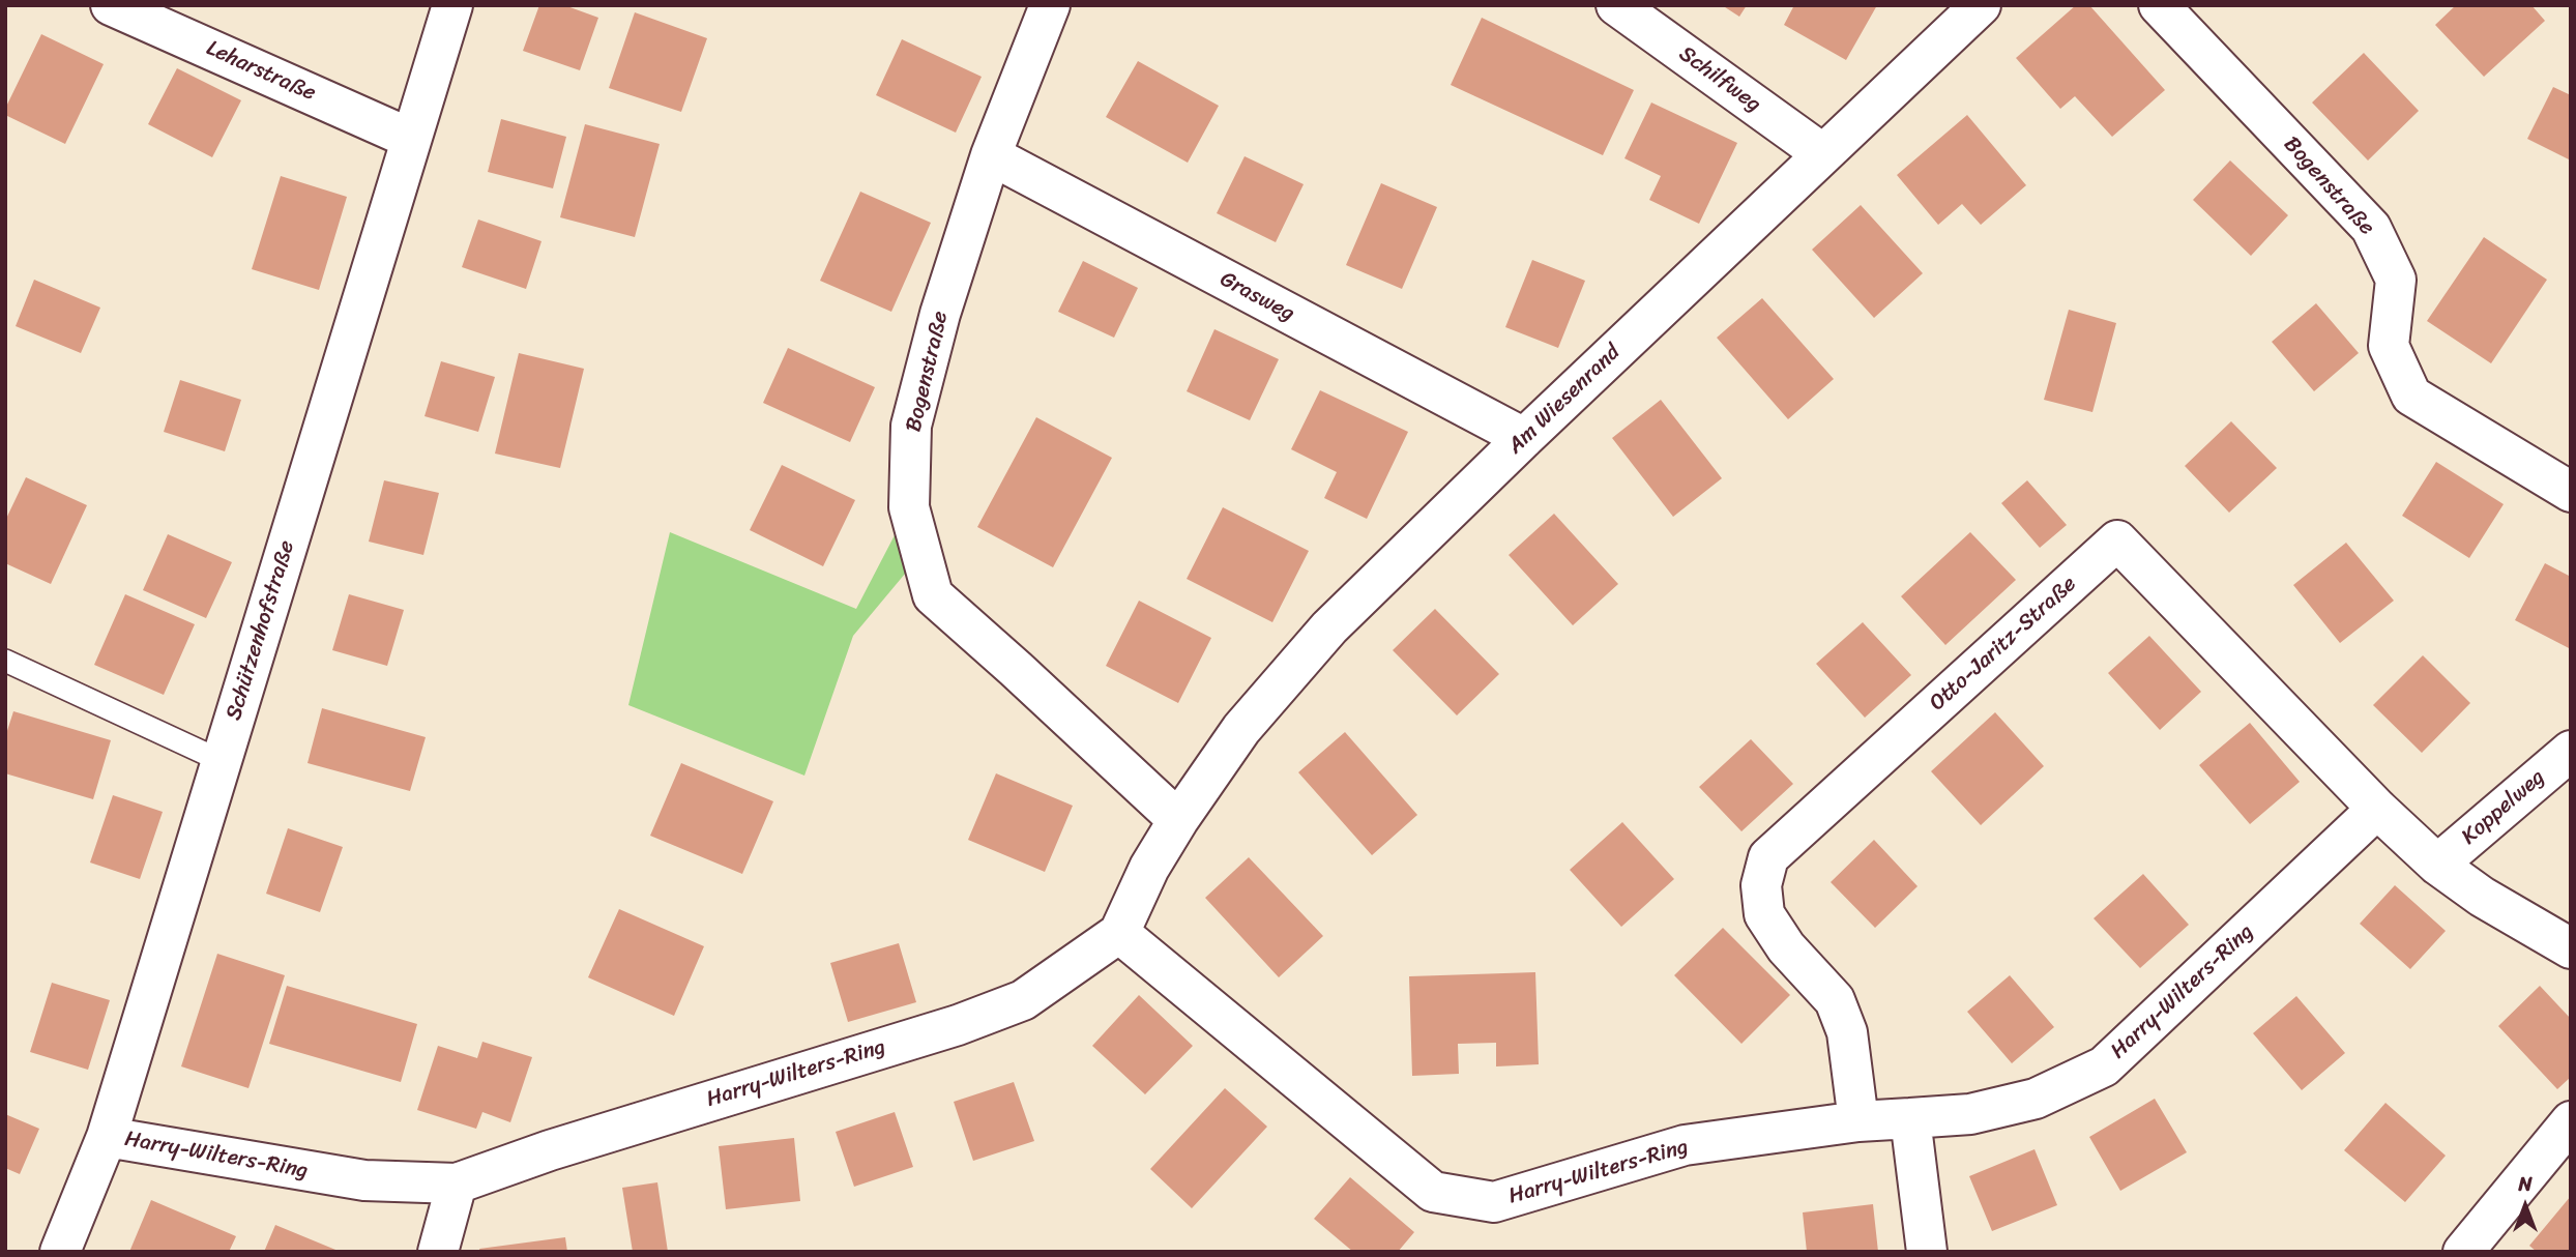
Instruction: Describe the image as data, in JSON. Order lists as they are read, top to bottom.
{
  "streets": {
    "street": [
      "Leharstraße",
      "Schilfweg",
      "Bogenstraße",
      "Grasweg",
      "Am Wiesenrand",
      "Schützenhofstraße",
      "Otto-Jaritz-Straße",
      "Koppelweg",
      "Harry-Wilters-Ring"
    ]
  },
  "crossings": [
    ["Leharstraße", "Schützenhofstraße"],
    ["Schilfweg", "Am Wiesenrand"],
    ["Bogenstraße", "Grasweg"],
    ["Bogenstraße", "Am Wiesenrand"],
    ["Grasweg", "Am Wiesenrand"],
    ["Schützenhofstraße", "Harry-Wilters-Ring"],
    ["Otto-Jaritz-Straße", "Koppelweg"],
    ["Otto-Jaritz-Straße", "Harry-Wilters-Ring"]
  ],
  "north": "top"
}
